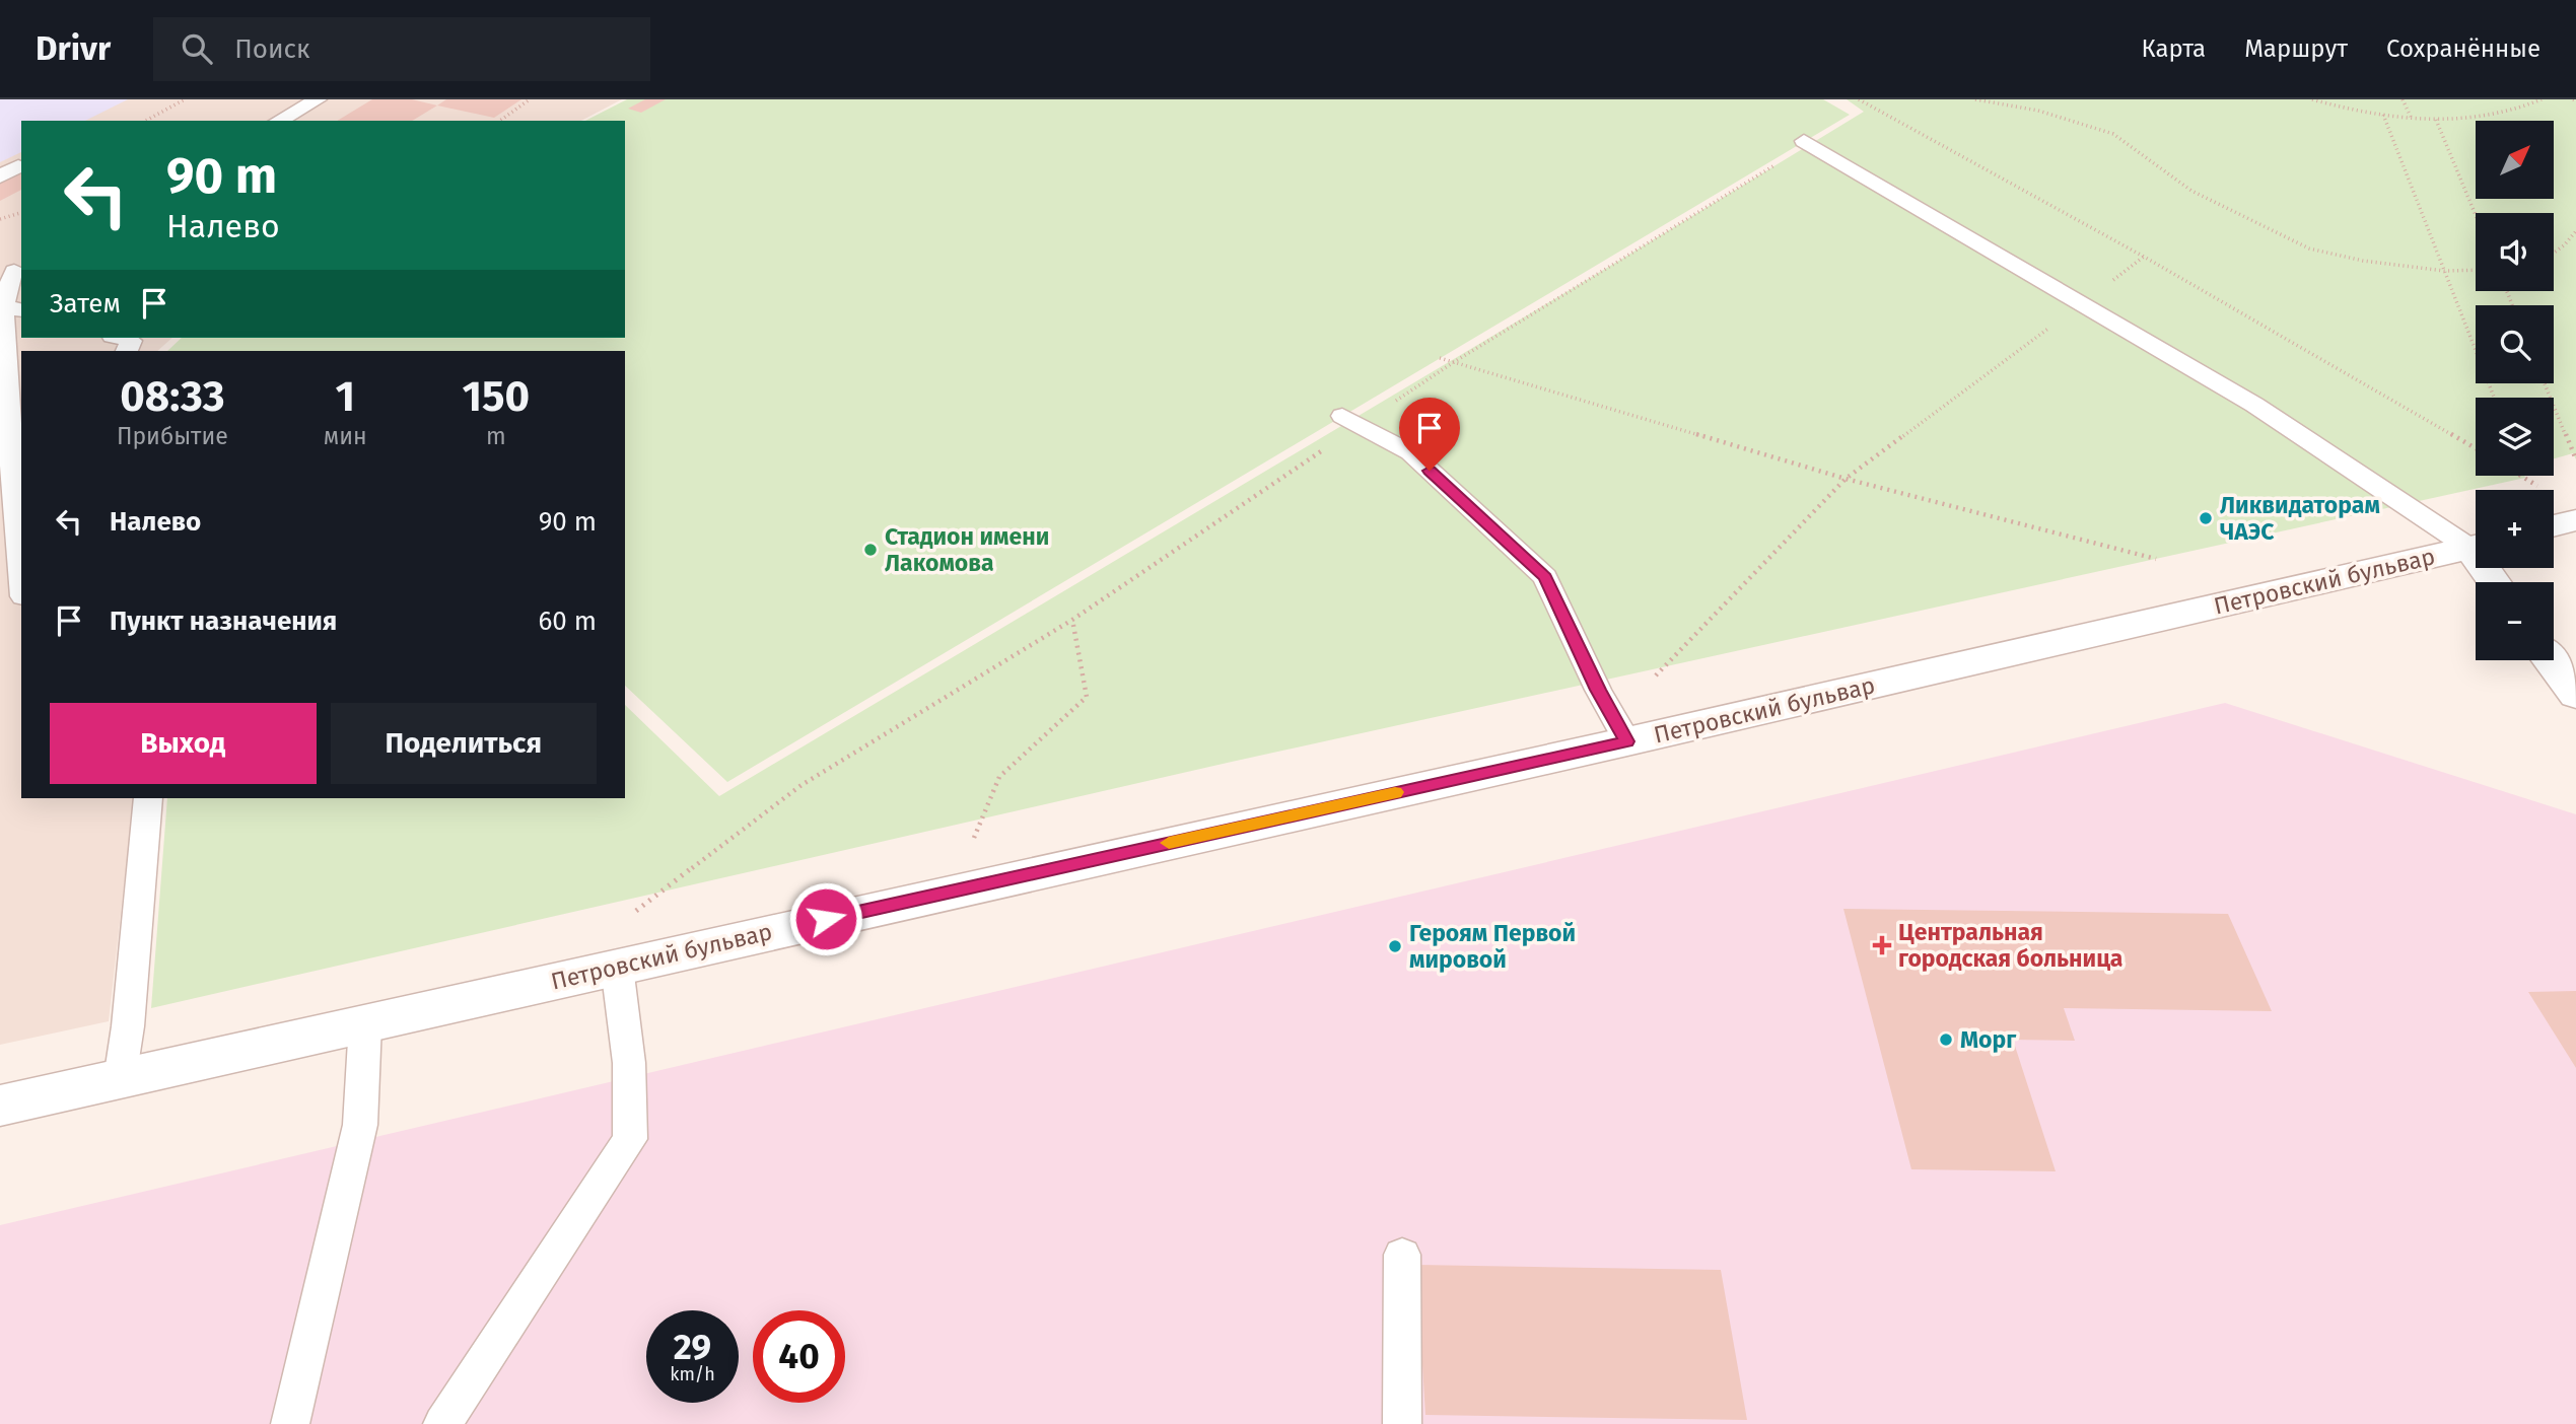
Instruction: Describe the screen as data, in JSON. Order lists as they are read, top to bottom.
{
  "streets": {
    "street": ["Петровский бульвар"]
  },
  "places": {
    "other": [
      "Ликвидаторам ЧАЭС",
      "Стадион имени Лакомова",
      "Героям Первой мировой",
      "Морг"
    ],
    "health": ["Центральная городская больница"]
  },
  "north": "top right",
  "page": {
    "header": "Drivr",
    "search": "Поиск",
    "nav": ["Карта", "Маршрут", "Сохранённые"],
    "map_buttons": ["+", "−"],
    "turn": ["90 m", "Налево"],
    "then": "Затем",
    "eta": [
      "08:33",
      "Прибытие",
      "1",
      "мин",
      "150",
      "m"
    ],
    "list": [
      {
        "name": "Налево",
        "value": "90 m"
      },
      {
        "name": "Пункт назначения",
        "value": "60 m"
      }
    ],
    "buttons": ["Выход", "Поделиться"],
    "speed": "29 km/h",
    "limit": "40"
  }
}
